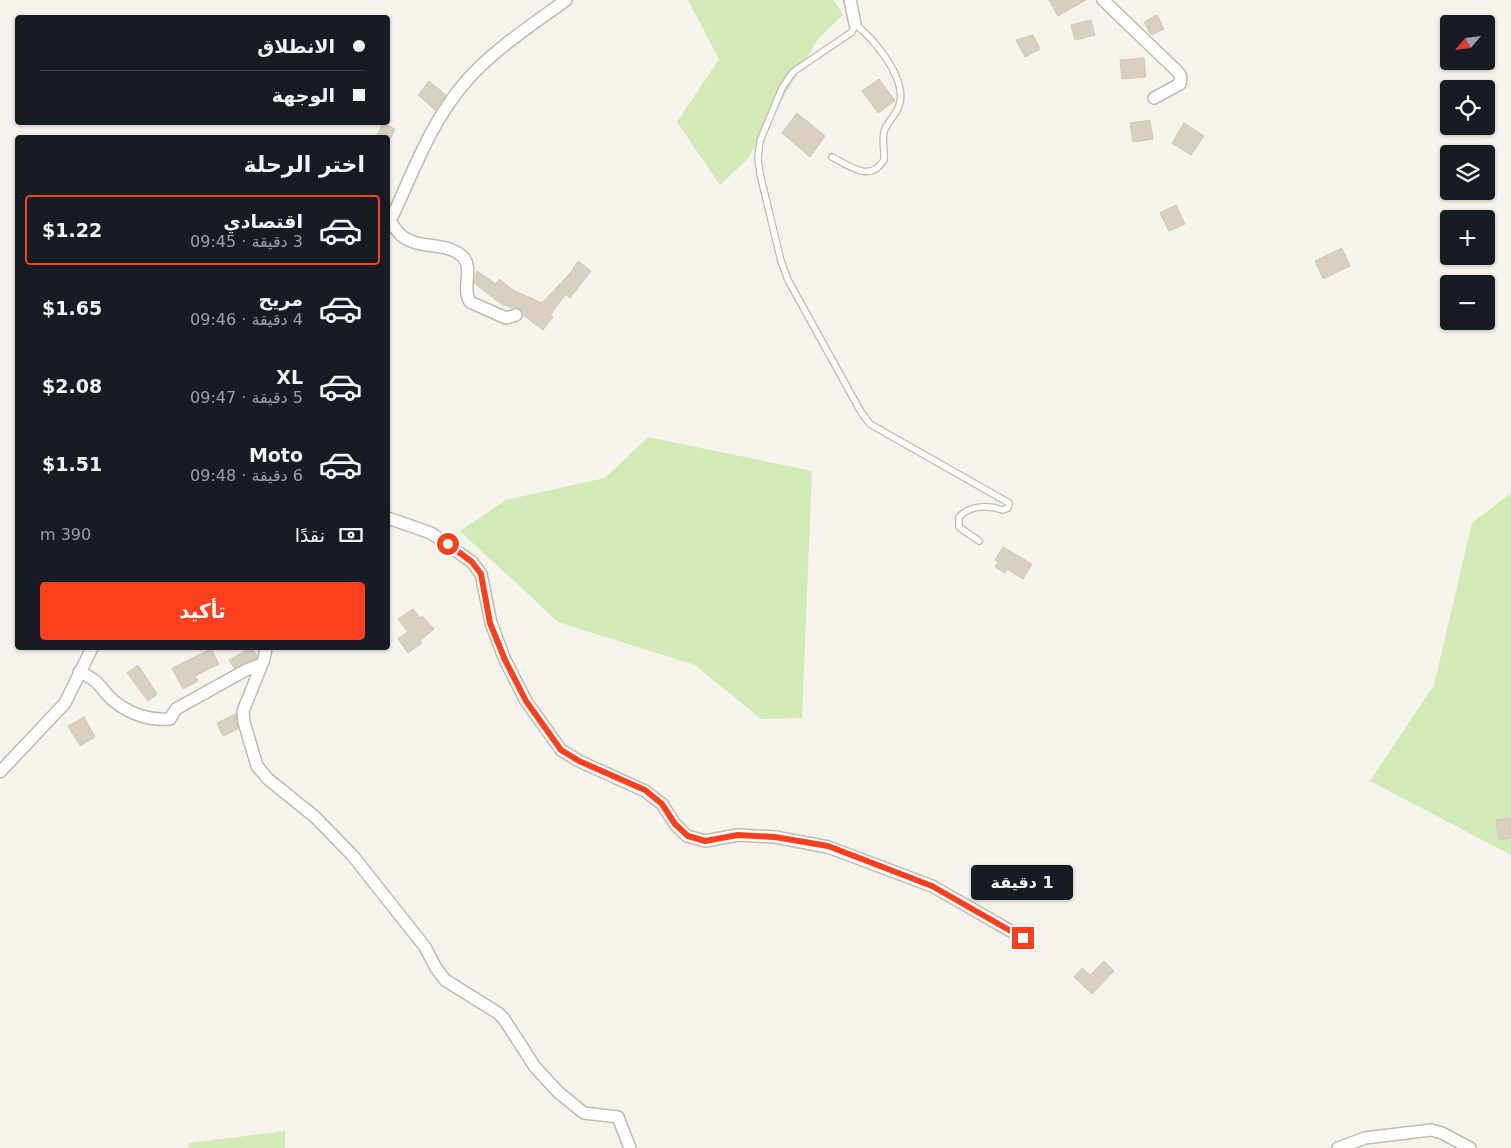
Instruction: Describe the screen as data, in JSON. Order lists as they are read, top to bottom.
{
  "north": "bottom left",
  "page": {
    "map_buttons": ["+", "−"],
    "banner": ["الانطلاق", "الوجهة"],
    "heading": "اختر الرحلة",
    "list": [
      {
        "name": "اقتصادي",
        "note": "3 دقيقة · 09:45",
        "value": "$1.22"
      },
      {
        "name": "مريح",
        "note": "4 دقيقة · 09:46",
        "value": "$1.65"
      },
      {
        "name": "XL",
        "note": "5 دقيقة · 09:47",
        "value": "$2.08"
      },
      {
        "name": "Moto",
        "note": "6 دقيقة · 09:48",
        "value": "$1.51"
      }
    ],
    "pay": ["نقدًا", "390 m"],
    "buttons": "تأكيد",
    "bubble": "1 دقيقة"
  }
}
